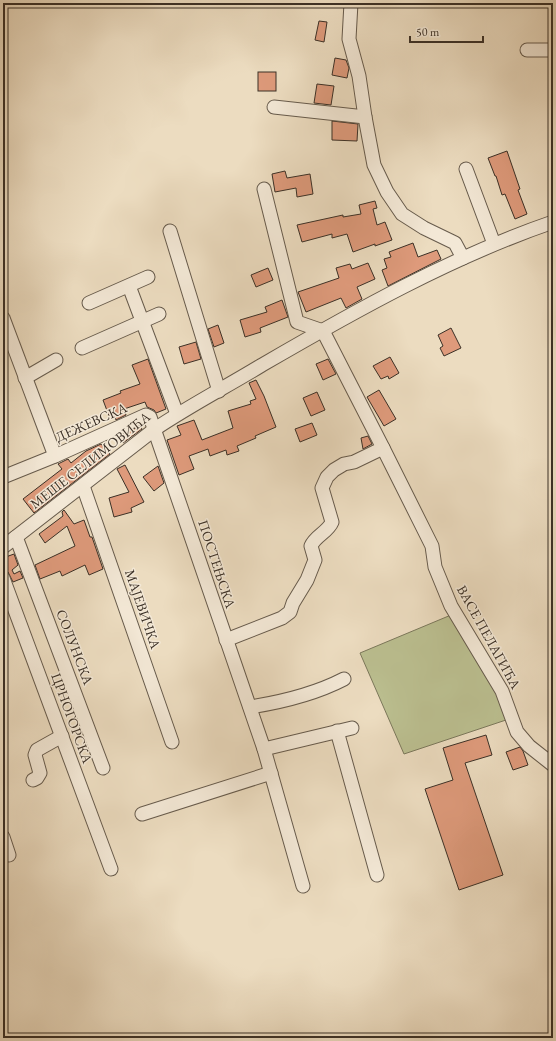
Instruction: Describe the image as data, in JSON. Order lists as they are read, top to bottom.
{
  "streets": {
    "street": [
      "ДЕЖЕВСКА",
      "МЕШЕ СЕЛИМОВИЋА",
      "ПОСТЕЊСКА",
      "МАЈЕВИЧКА",
      "ВАСЕ ПЕЛАГИЋА",
      "СОЛУНСКА",
      "ЦРНОГОРСКА"
    ]
  },
  "crossings": [
    ["ДЕЖЕВСКА", "МЕШЕ СЕЛИМОВИЋА"],
    ["ДЕЖЕВСКА", "ПОСТЕЊСКА"],
    ["МЕШЕ СЕЛИМОВИЋА", "ПОСТЕЊСКА"],
    ["МЕШЕ СЕЛИМОВИЋА", "МАЈЕВИЧКА"],
    ["МЕШЕ СЕЛИМОВИЋА", "ВАСЕ ПЕЛАГИЋА"],
    ["МЕШЕ СЕЛИМОВИЋА", "СОЛУНСКА"]
  ],
  "scale_bar": "50 m"
}
